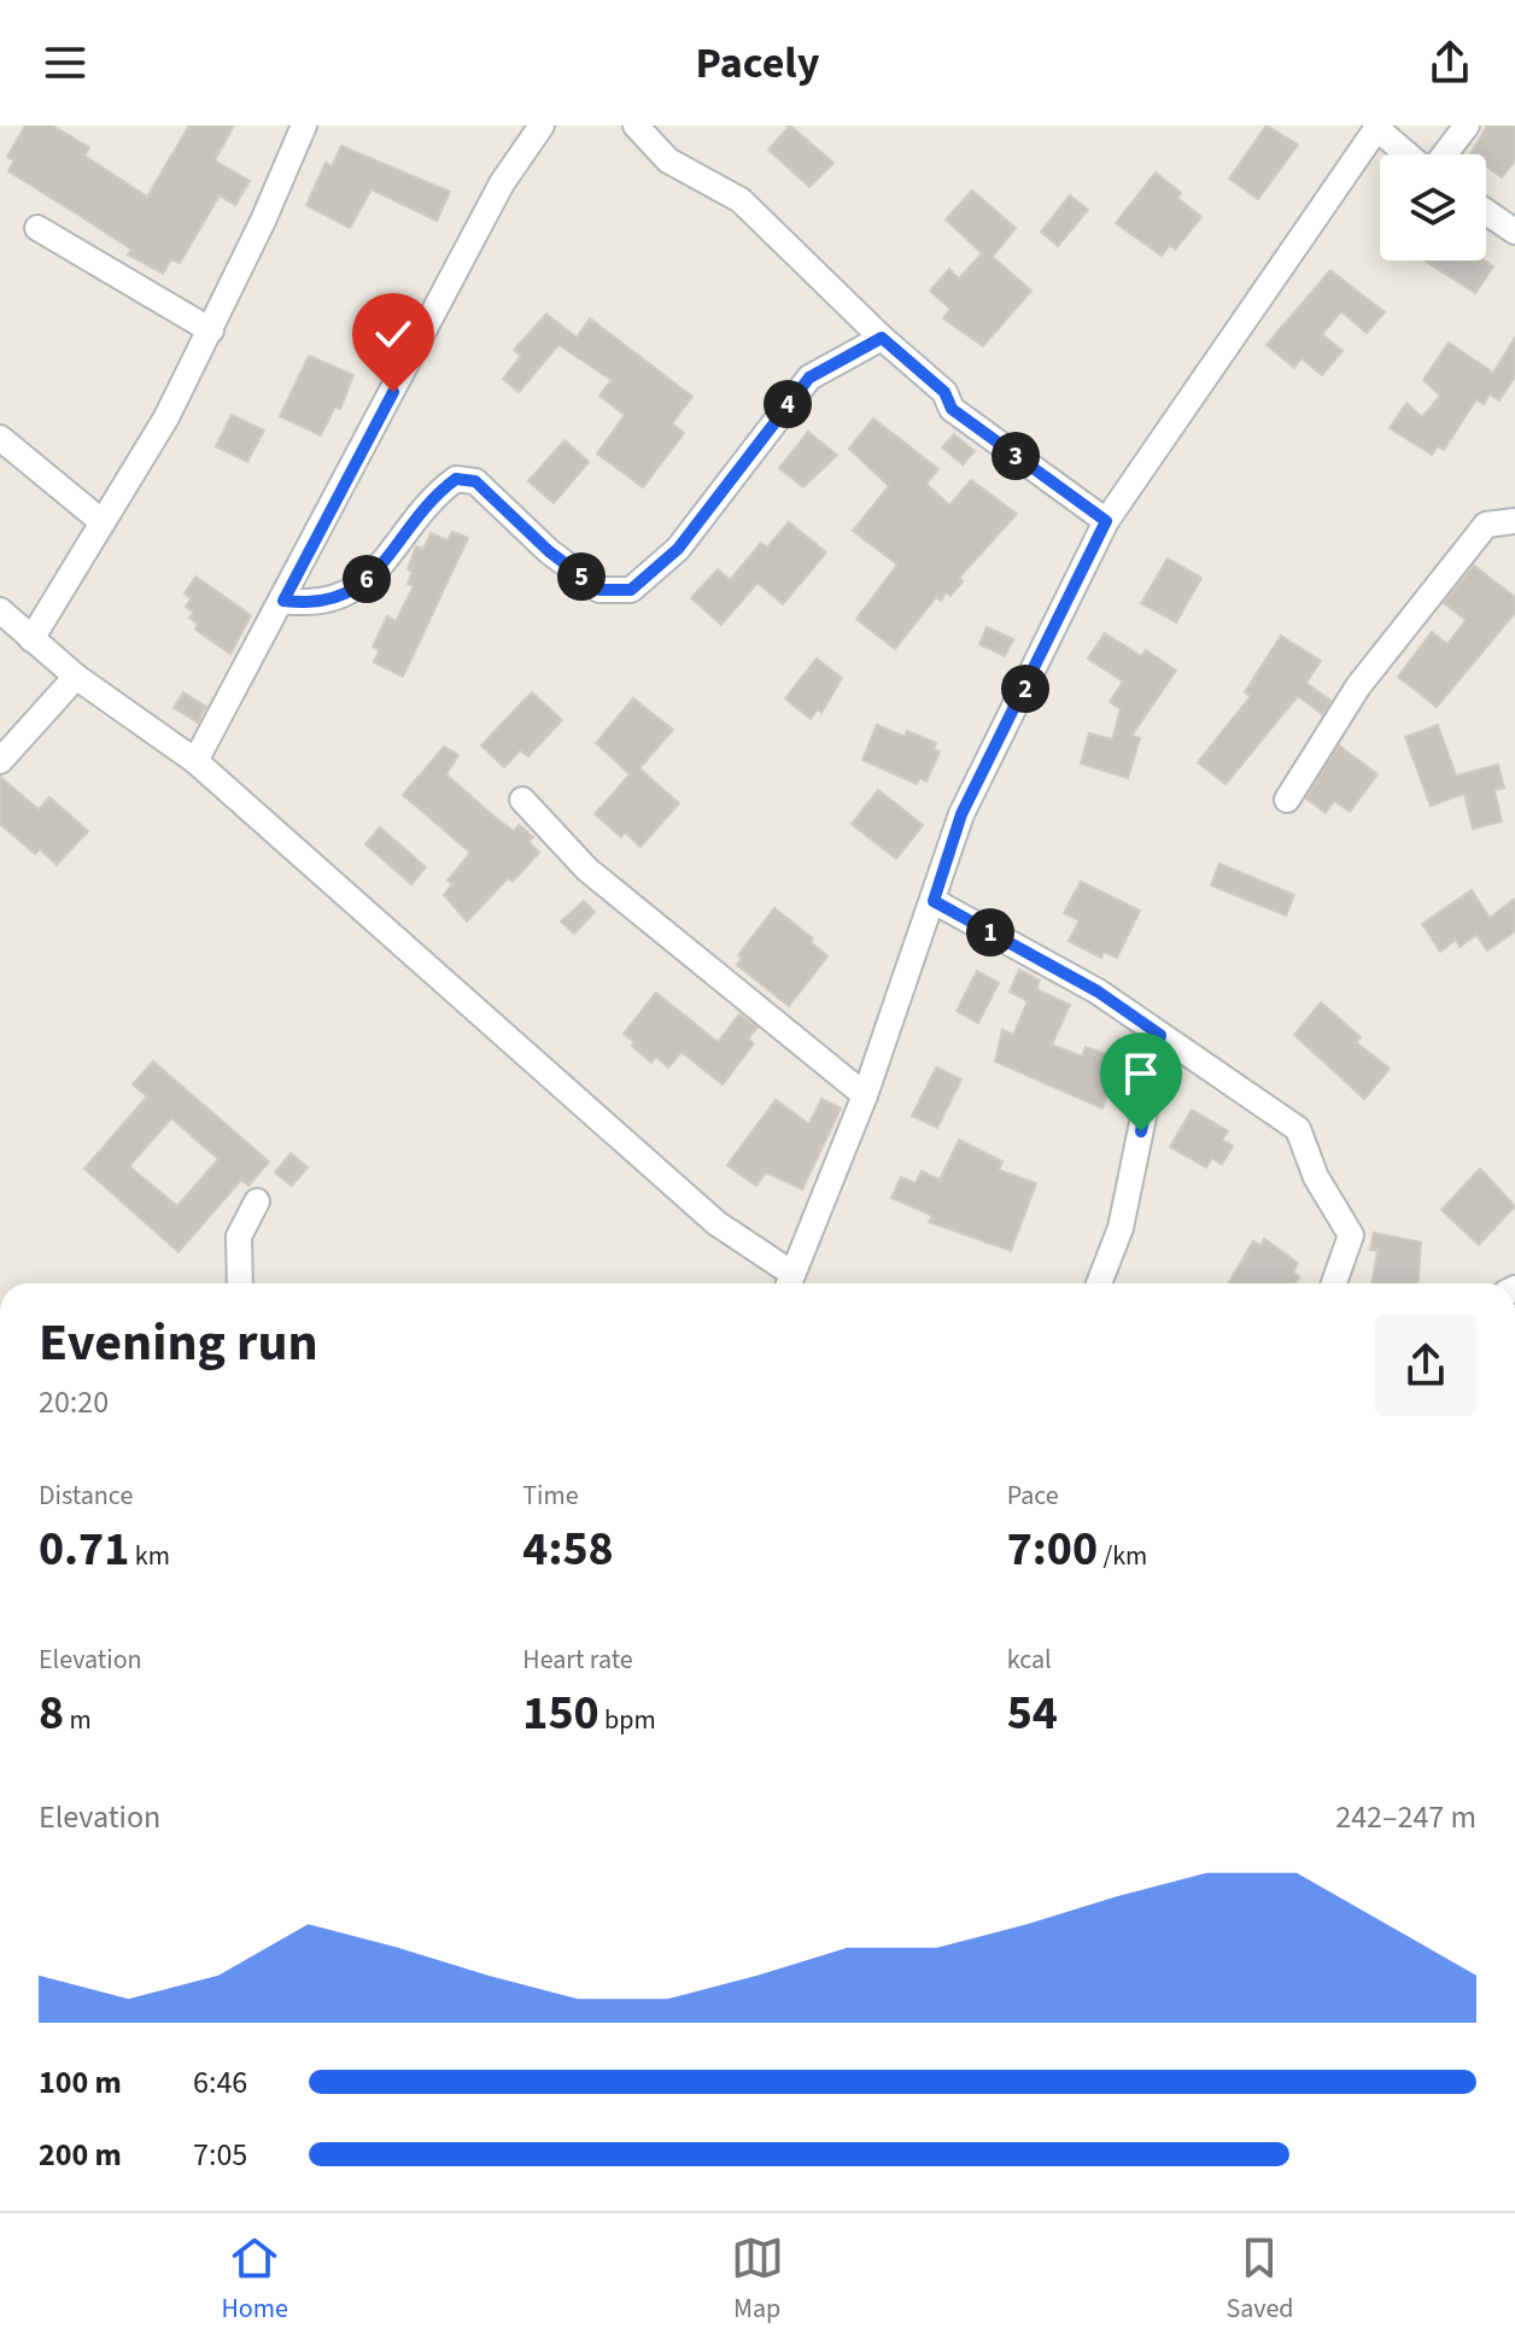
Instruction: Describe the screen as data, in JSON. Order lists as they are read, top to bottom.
{
  "page": {
    "header": "Pacely",
    "pins": [
      "4",
      "3",
      "5",
      "6",
      "2",
      "1"
    ],
    "heading": ["Evening run", "20:20"],
    "stats": [
      ["Distance", "0.71 km"],
      ["Time", "4:58"],
      ["Pace", "7:00 /km"],
      ["Elevation", "8 m"],
      ["Heart rate", "150 bpm"],
      ["kcal", "54"]
    ],
    "chart": ["Elevation", "242–247 m"],
    "list": [
      {
        "name": "100 m",
        "note": "6:46"
      },
      {
        "name": "200 m",
        "note": "7:05"
      }
    ],
    "tabs": ["Home", "Map", "Saved"]
  }
}
